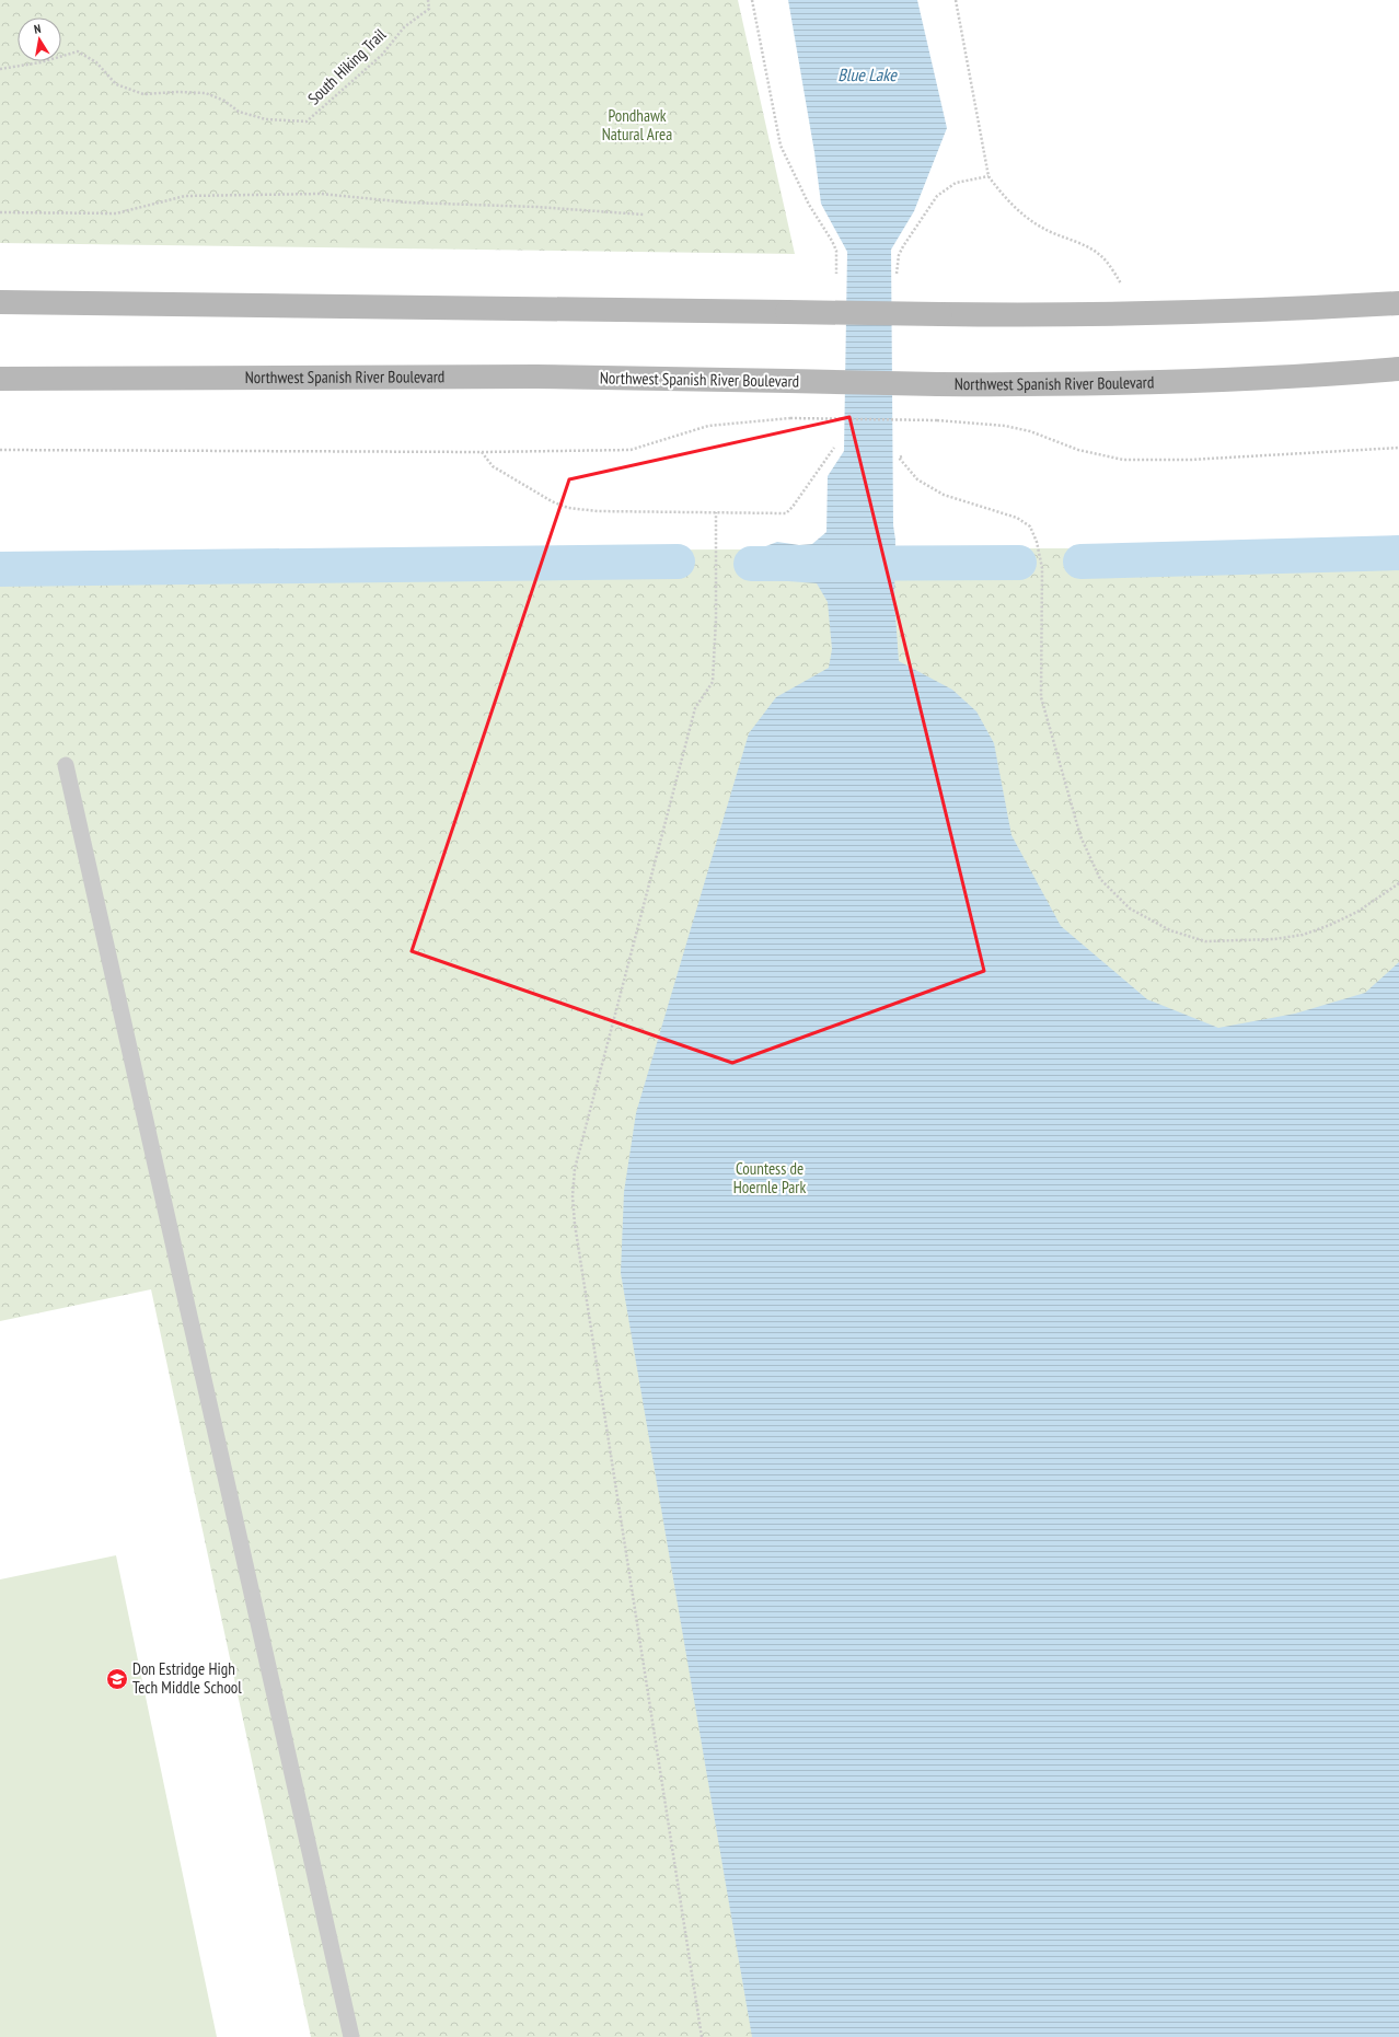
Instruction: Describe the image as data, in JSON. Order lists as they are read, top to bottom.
{
  "streets": {
    "main road": ["Northwest Spanish River Boulevard"],
    "path": ["South Hiking Trail"]
  },
  "water": ["Blue Lake"],
  "parks": ["Pondhawk Natural Area", "Countess de Hoernle Park"],
  "places": {
    "school or university": ["Don Estridge High Tech Middle School"]
  },
  "north": "top"
}
